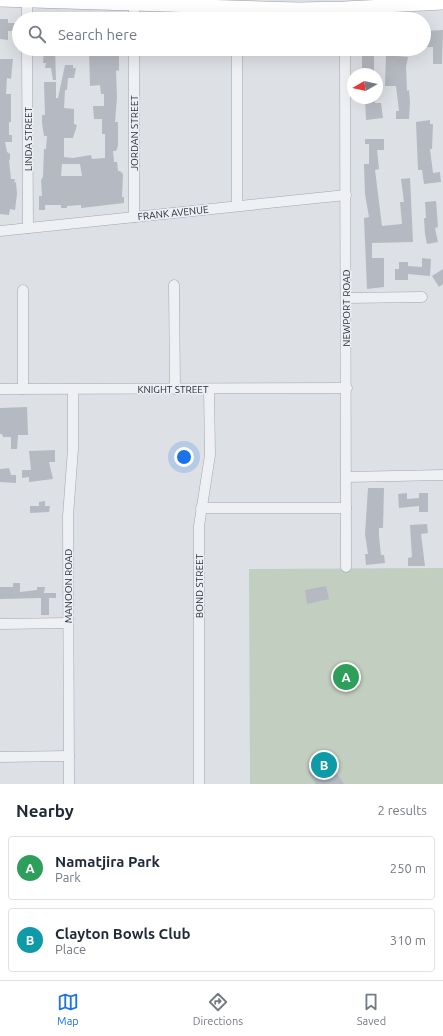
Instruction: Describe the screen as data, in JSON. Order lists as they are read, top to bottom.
{
  "streets": {
    "street": [
      "JORDAN STREET",
      "LINDA STREET",
      "FRANK AVENUE",
      "NEWPORT ROAD",
      "KNIGHT STREET",
      "MANOON ROAD",
      "BOND STREET"
    ]
  },
  "crossings": [
    ["JORDAN STREET", "FRANK AVENUE"],
    ["LINDA STREET", "FRANK AVENUE"],
    ["FRANK AVENUE", "NEWPORT ROAD"],
    ["NEWPORT ROAD", "KNIGHT STREET"],
    ["KNIGHT STREET", "MANOON ROAD"],
    ["KNIGHT STREET", "BOND STREET"]
  ],
  "north": "left",
  "page": {
    "search": "Search here",
    "pins": ["A", "B"],
    "heading": ["Nearby", "2 results"],
    "list": [
      {
        "mark": "A",
        "name": "Namatjira Park",
        "note": "Park",
        "value": "250 m"
      },
      {
        "mark": "B",
        "name": "Clayton Bowls Club",
        "note": "Place",
        "value": "310 m"
      }
    ],
    "nav": ["Map", "Directions", "Saved"]
  }
}
